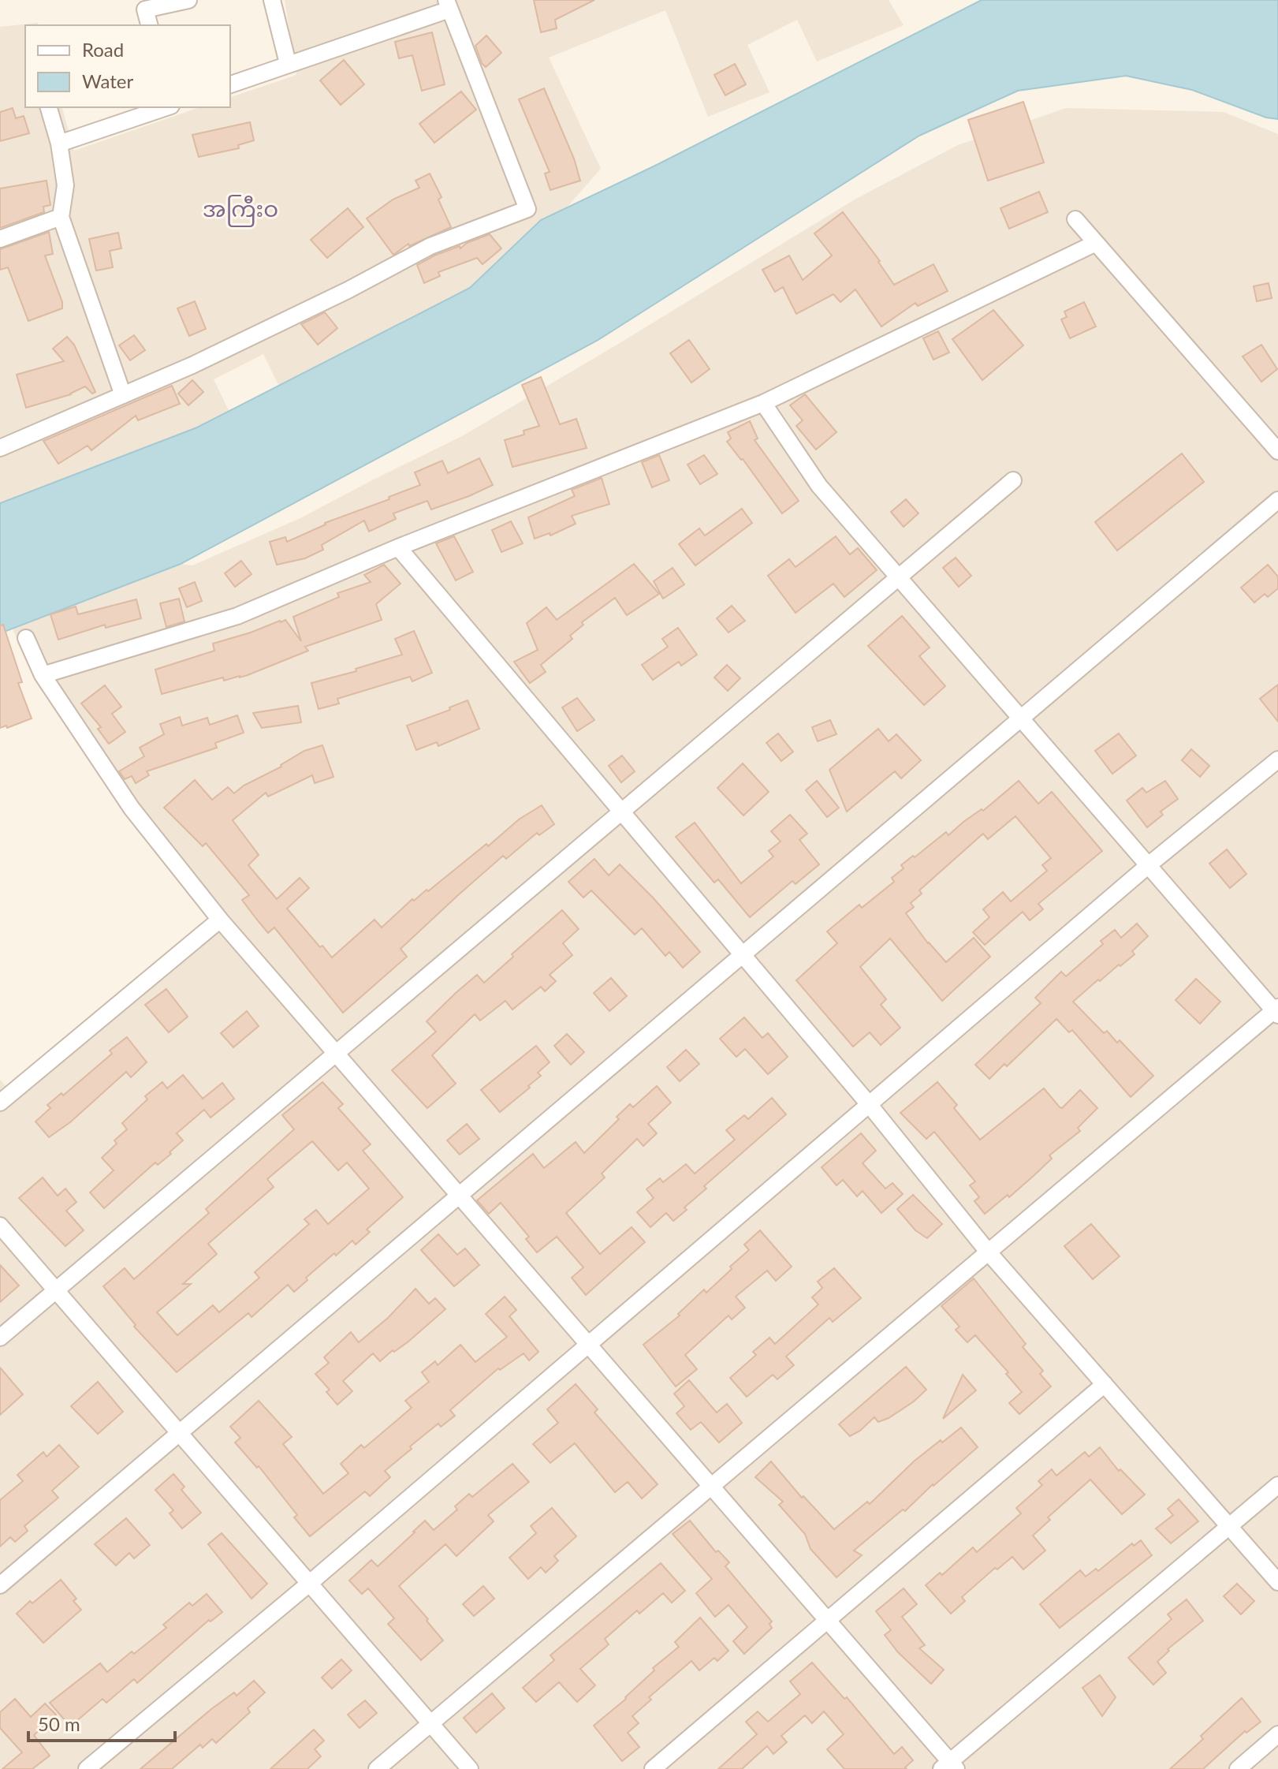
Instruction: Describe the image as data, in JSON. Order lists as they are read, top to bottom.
{
  "districts": ["အကြီးဝ"],
  "legend": ["Road", "Water"],
  "scale_bar": "50 m"
}
